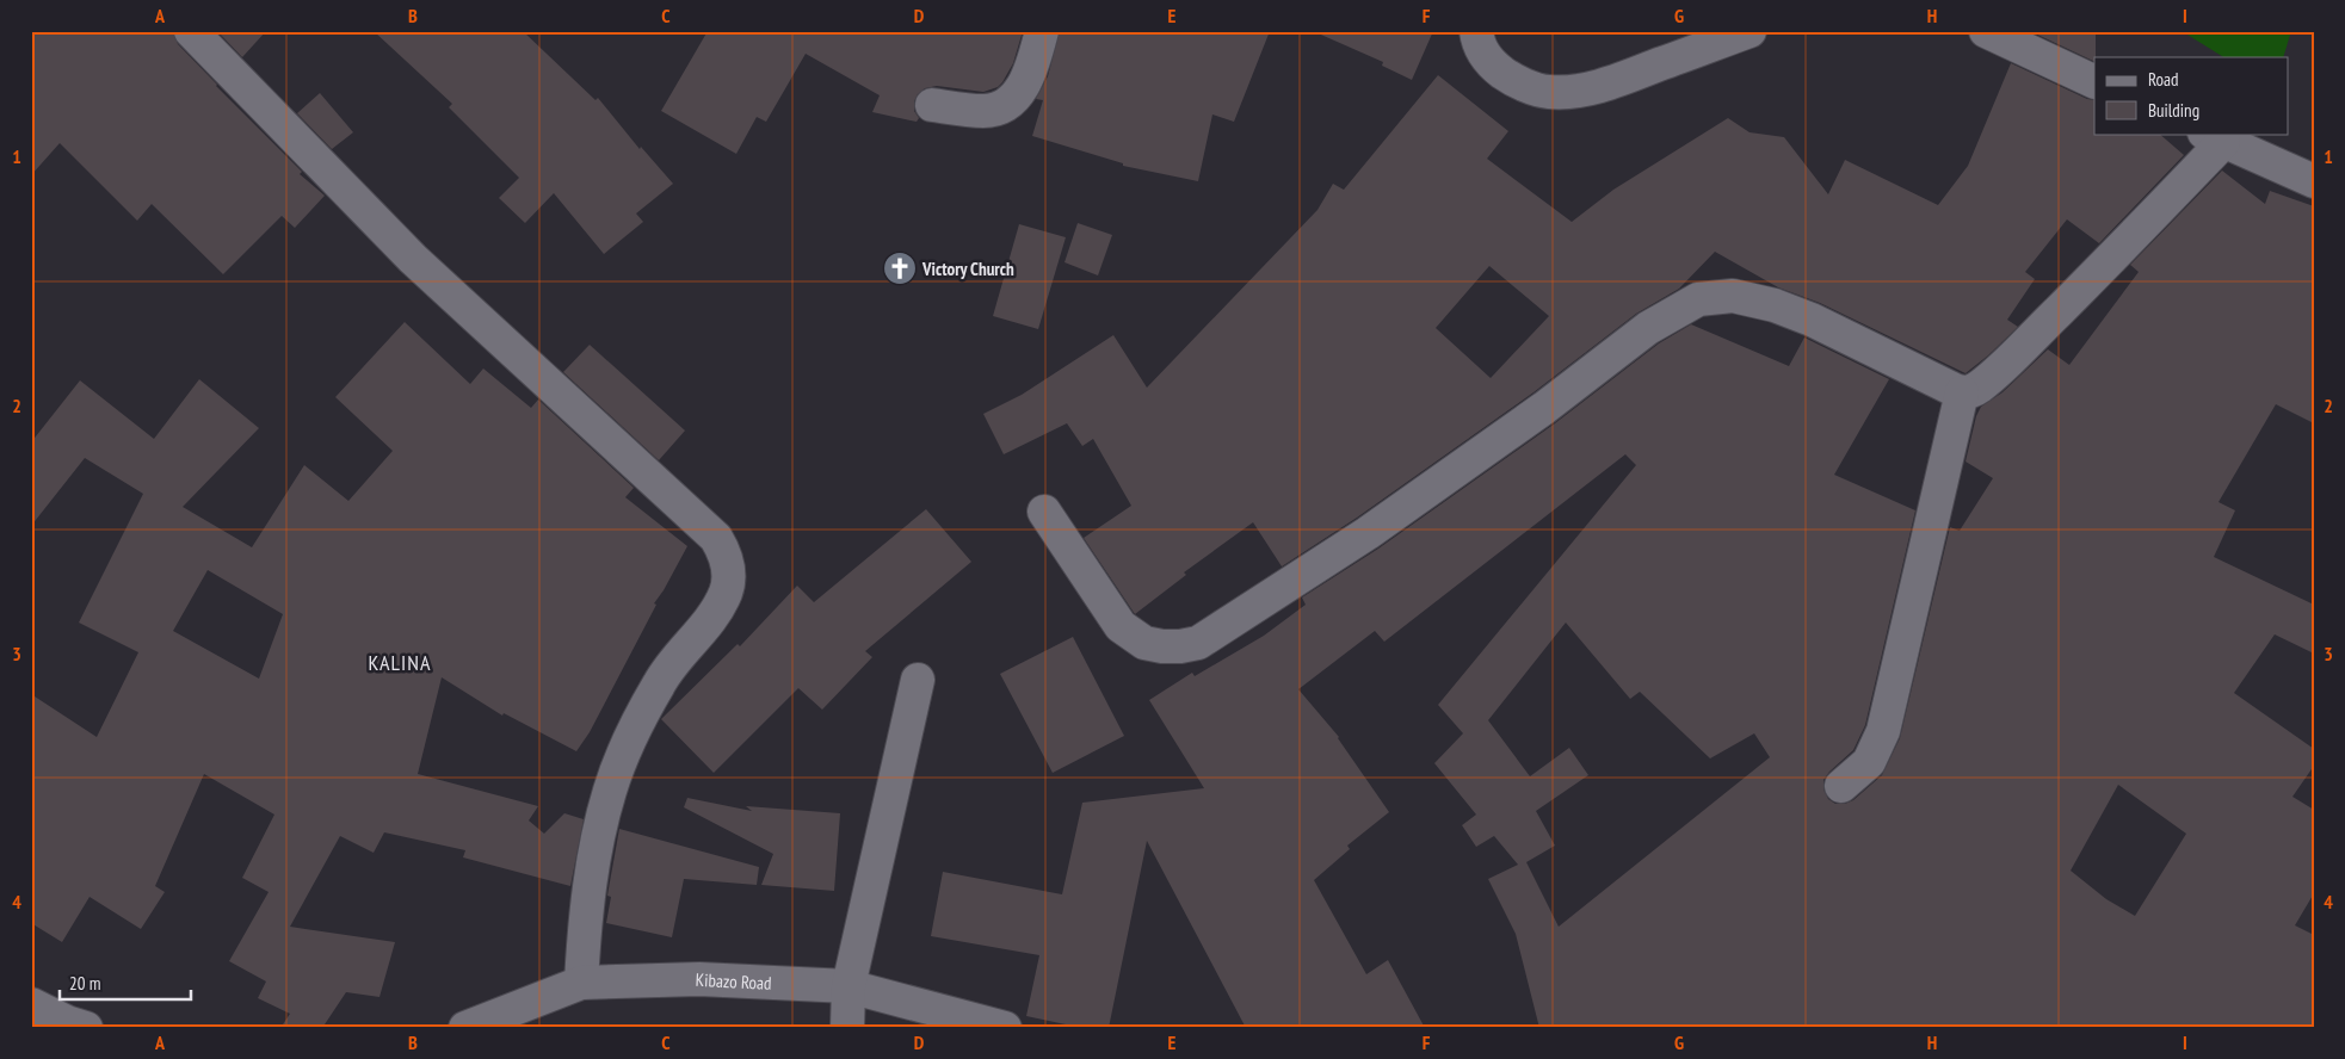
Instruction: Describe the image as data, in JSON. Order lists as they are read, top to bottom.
{
  "streets": {
    "street": ["Kibazo Road"]
  },
  "districts": ["KALINA"],
  "places": {
    "church": ["Victory Church"]
  },
  "legend": ["Road", "Building"],
  "scale_bar": "20 m",
  "grid": {
    "columns": [
      "A",
      "B",
      "C",
      "D",
      "E",
      "F",
      "G",
      "H",
      "I"
    ],
    "rows": [
      "1",
      "2",
      "3",
      "4"
    ]
  }
}
